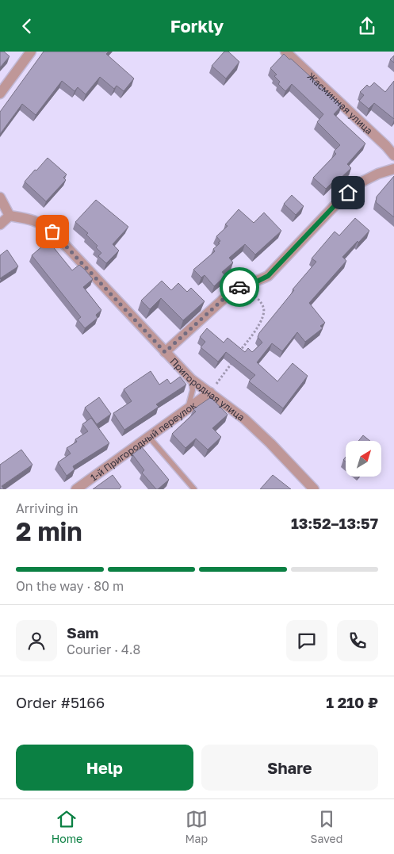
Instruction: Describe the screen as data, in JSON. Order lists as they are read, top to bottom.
{
  "streets": {
    "street": ["Жасминная улица", "Пригородная улица", "1-й Пригородный переулок"]
  },
  "crossings": [
    ["Пригородная улица", "1-й Пригородный переулок"]
  ],
  "north": "top right",
  "page": {
    "header": "Forkly",
    "heading": ["2 min", "Arriving in", "13:52–13:57"],
    "panel": [
      "Sam",
      "Courier · 4.8",
      "Order #5166",
      "1 210 ₽"
    ],
    "bar": "On the way · 80 m",
    "buttons": ["Help", "Share"],
    "tabs": ["Home", "Map", "Saved"]
  }
}
